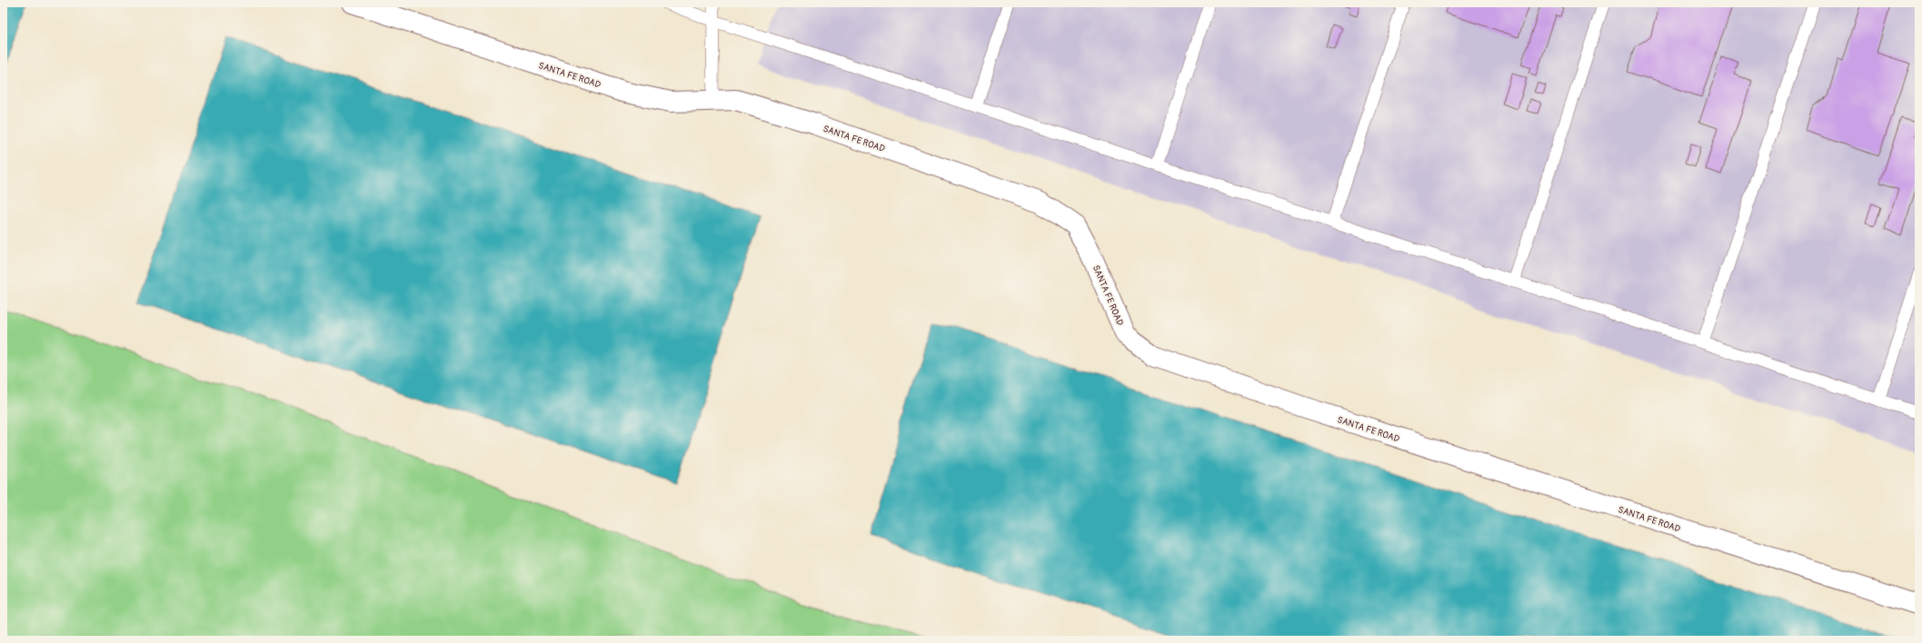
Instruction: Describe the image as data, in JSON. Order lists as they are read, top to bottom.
{
  "streets": {
    "street": ["SANTA FE ROAD"]
  }
}
